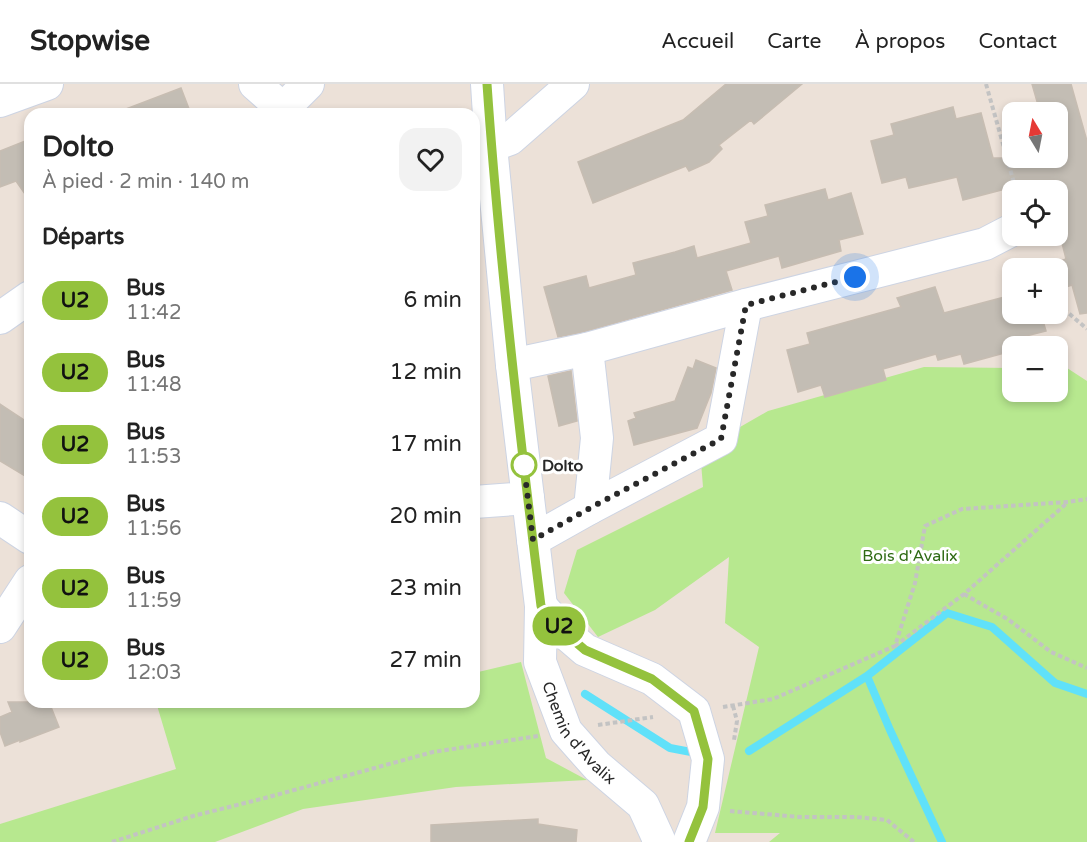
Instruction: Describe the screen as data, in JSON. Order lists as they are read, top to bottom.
{
  "streets": {
    "street": ["Chemin d'Avalix"]
  },
  "parks": ["Bois d'Avalix"],
  "places": ["Dolto"],
  "lines": ["bus line U2"],
  "north": "top",
  "page": {
    "header": "Stopwise",
    "nav": [
      "Accueil",
      "Carte",
      "À propos",
      "Contact"
    ],
    "on_map": "U2",
    "map_buttons": ["+", "−"],
    "heading": [
      ["Dolto", "À pied · 2 min · 140 m"],
      "Départs"
    ],
    "list": [
      {
        "mark": "U2",
        "name": "Bus",
        "note": "11:42",
        "value": "6 min"
      },
      {
        "mark": "U2",
        "name": "Bus",
        "note": "11:48",
        "value": "12 min"
      },
      {
        "mark": "U2",
        "name": "Bus",
        "note": "11:53",
        "value": "17 min"
      },
      {
        "mark": "U2",
        "name": "Bus",
        "note": "11:56",
        "value": "20 min"
      },
      {
        "mark": "U2",
        "name": "Bus",
        "note": "11:59",
        "value": "23 min"
      },
      {
        "mark": "U2",
        "name": "Bus",
        "note": "12:03",
        "value": "27 min"
      }
    ]
  }
}
